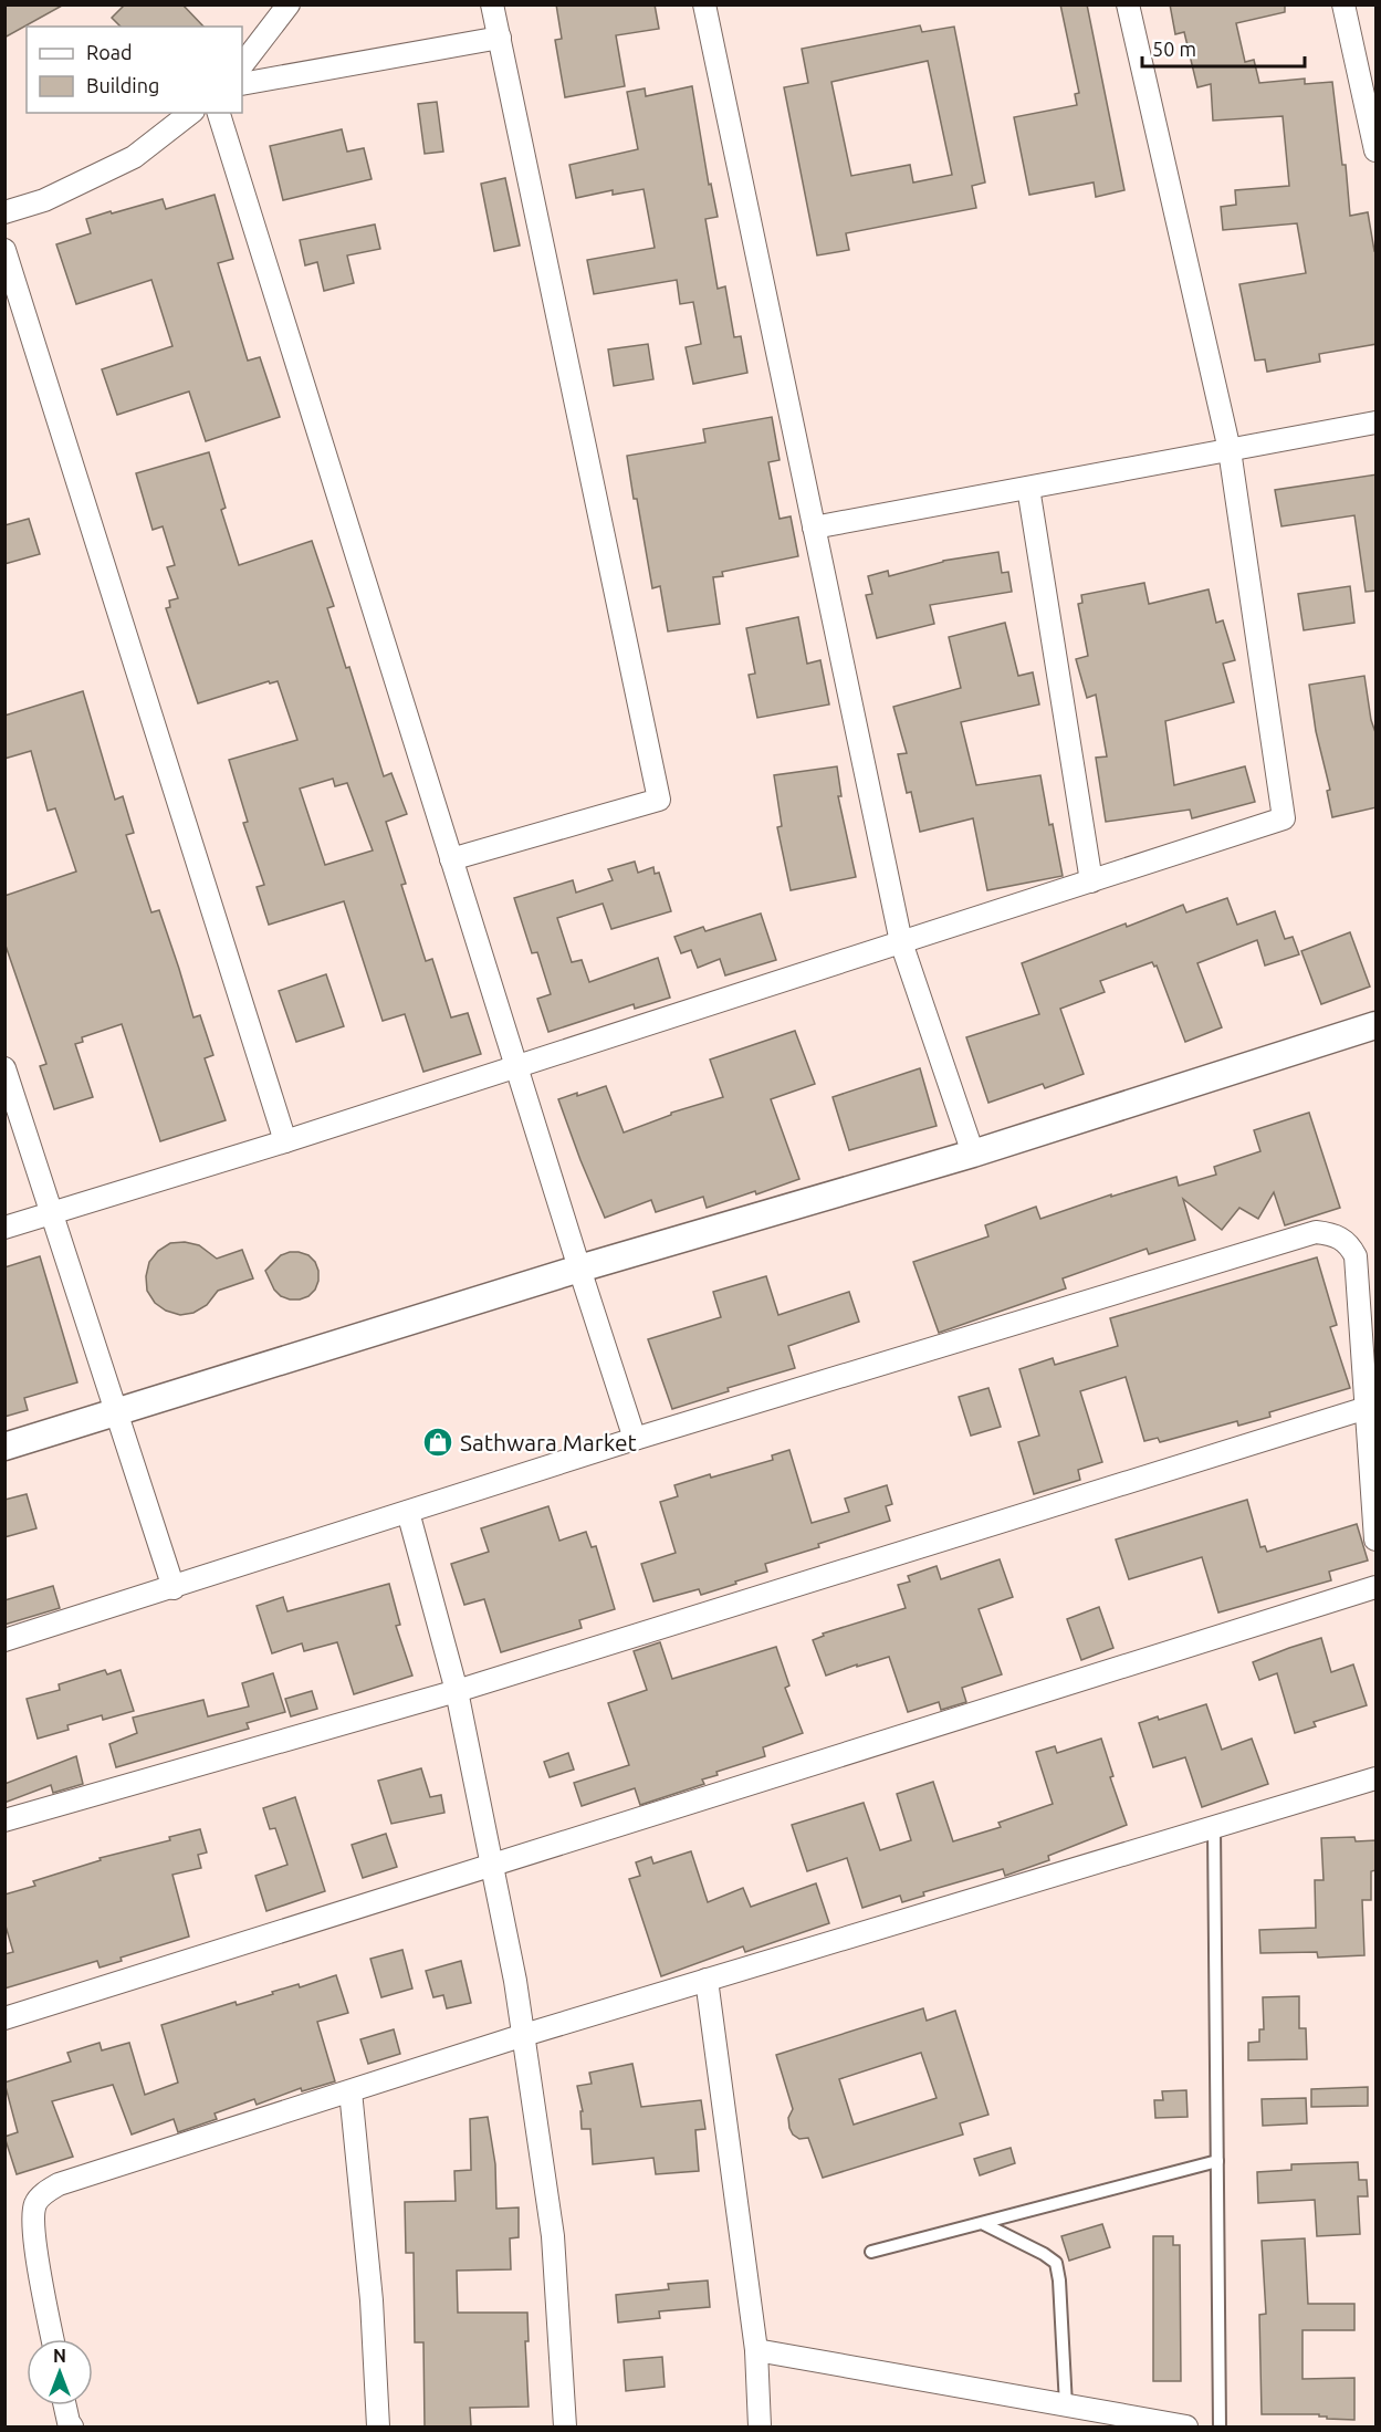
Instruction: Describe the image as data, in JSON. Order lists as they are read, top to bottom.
{
  "places": {
    "shop": ["Sathwara Market"]
  },
  "legend": ["Road", "Building"],
  "scale_bar": "50 m",
  "north": "top"
}
